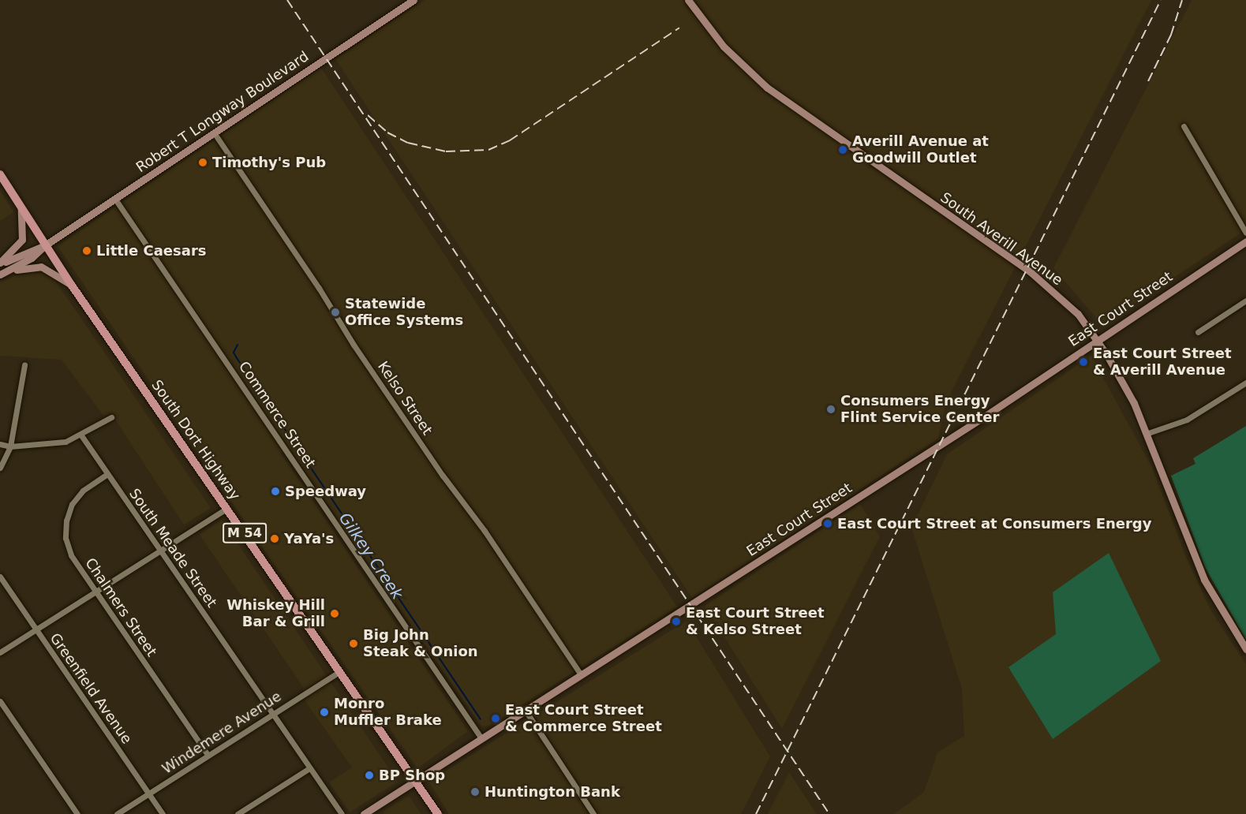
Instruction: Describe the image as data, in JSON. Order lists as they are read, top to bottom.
{
  "streets": {
    "main road": ["South Dort Highway", "M 54"],
    "street": [
      "Robert T Longway Boulevard",
      "South Averill Avenue",
      "East Court Street",
      "Kelso Street",
      "Commerce Street",
      "South Meade Street",
      "Chalmers Street",
      "Greenfield Avenue",
      "Windemere Avenue"
    ]
  },
  "crossings": [
    ["Robert T Longway Boulevard", "Kelso Street"],
    ["Robert T Longway Boulevard", "Commerce Street"],
    ["Robert T Longway Boulevard", "South Dort Highway"],
    ["Robert T Longway Boulevard", "M 54"],
    ["South Averill Avenue", "East Court Street"],
    ["East Court Street", "Kelso Street"],
    ["East Court Street", "Commerce Street"],
    ["East Court Street", "South Dort Highway"],
    ["South Dort Highway", "M 54"],
    ["South Dort Highway", "Windemere Avenue"],
    ["South Meade Street", "Chalmers Street"],
    ["South Meade Street", "Windemere Avenue"],
    ["Chalmers Street", "Windemere Avenue"],
    ["Greenfield Avenue", "Windemere Avenue"]
  ],
  "water": ["Gilkey Creek"],
  "places": [
    "Averill Avenue at Goodwill Outlet",
    "Timothy's Pub",
    "Little Caesars",
    "Statewide Office Systems",
    "East Court Street & Averill Avenue",
    "Consumers Energy Flint Service Center",
    "Speedway",
    "East Court Street at Consumers Energy",
    "YaYa's",
    "Whiskey Hill Bar & Grill",
    "East Court Street & Kelso Street",
    "Big John Steak & Onion",
    "Monro Muffler Brake",
    "East Court Street & Commerce Street",
    "BP Shop",
    "Huntington Bank"
  ]
}
